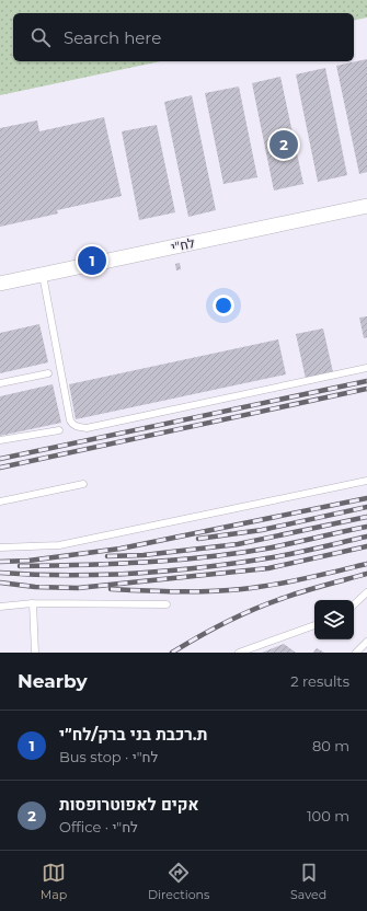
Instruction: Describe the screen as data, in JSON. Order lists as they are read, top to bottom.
{
  "streets": {
    "street": ["לח\"י"]
  },
  "page": {
    "search": "Search here",
    "pins": ["2", "1"],
    "heading": ["Nearby", "2 results"],
    "list": [
      {
        "mark": "1",
        "name": "ת.רכבת בני ברק/לח״י",
        "note": "Bus stop · לח\"י",
        "value": "80 m"
      },
      {
        "mark": "2",
        "name": "אקים לאפוטרופסות",
        "note": "Office · לח\"י",
        "value": "100 m"
      }
    ],
    "nav": ["Map", "Directions", "Saved"]
  }
}
